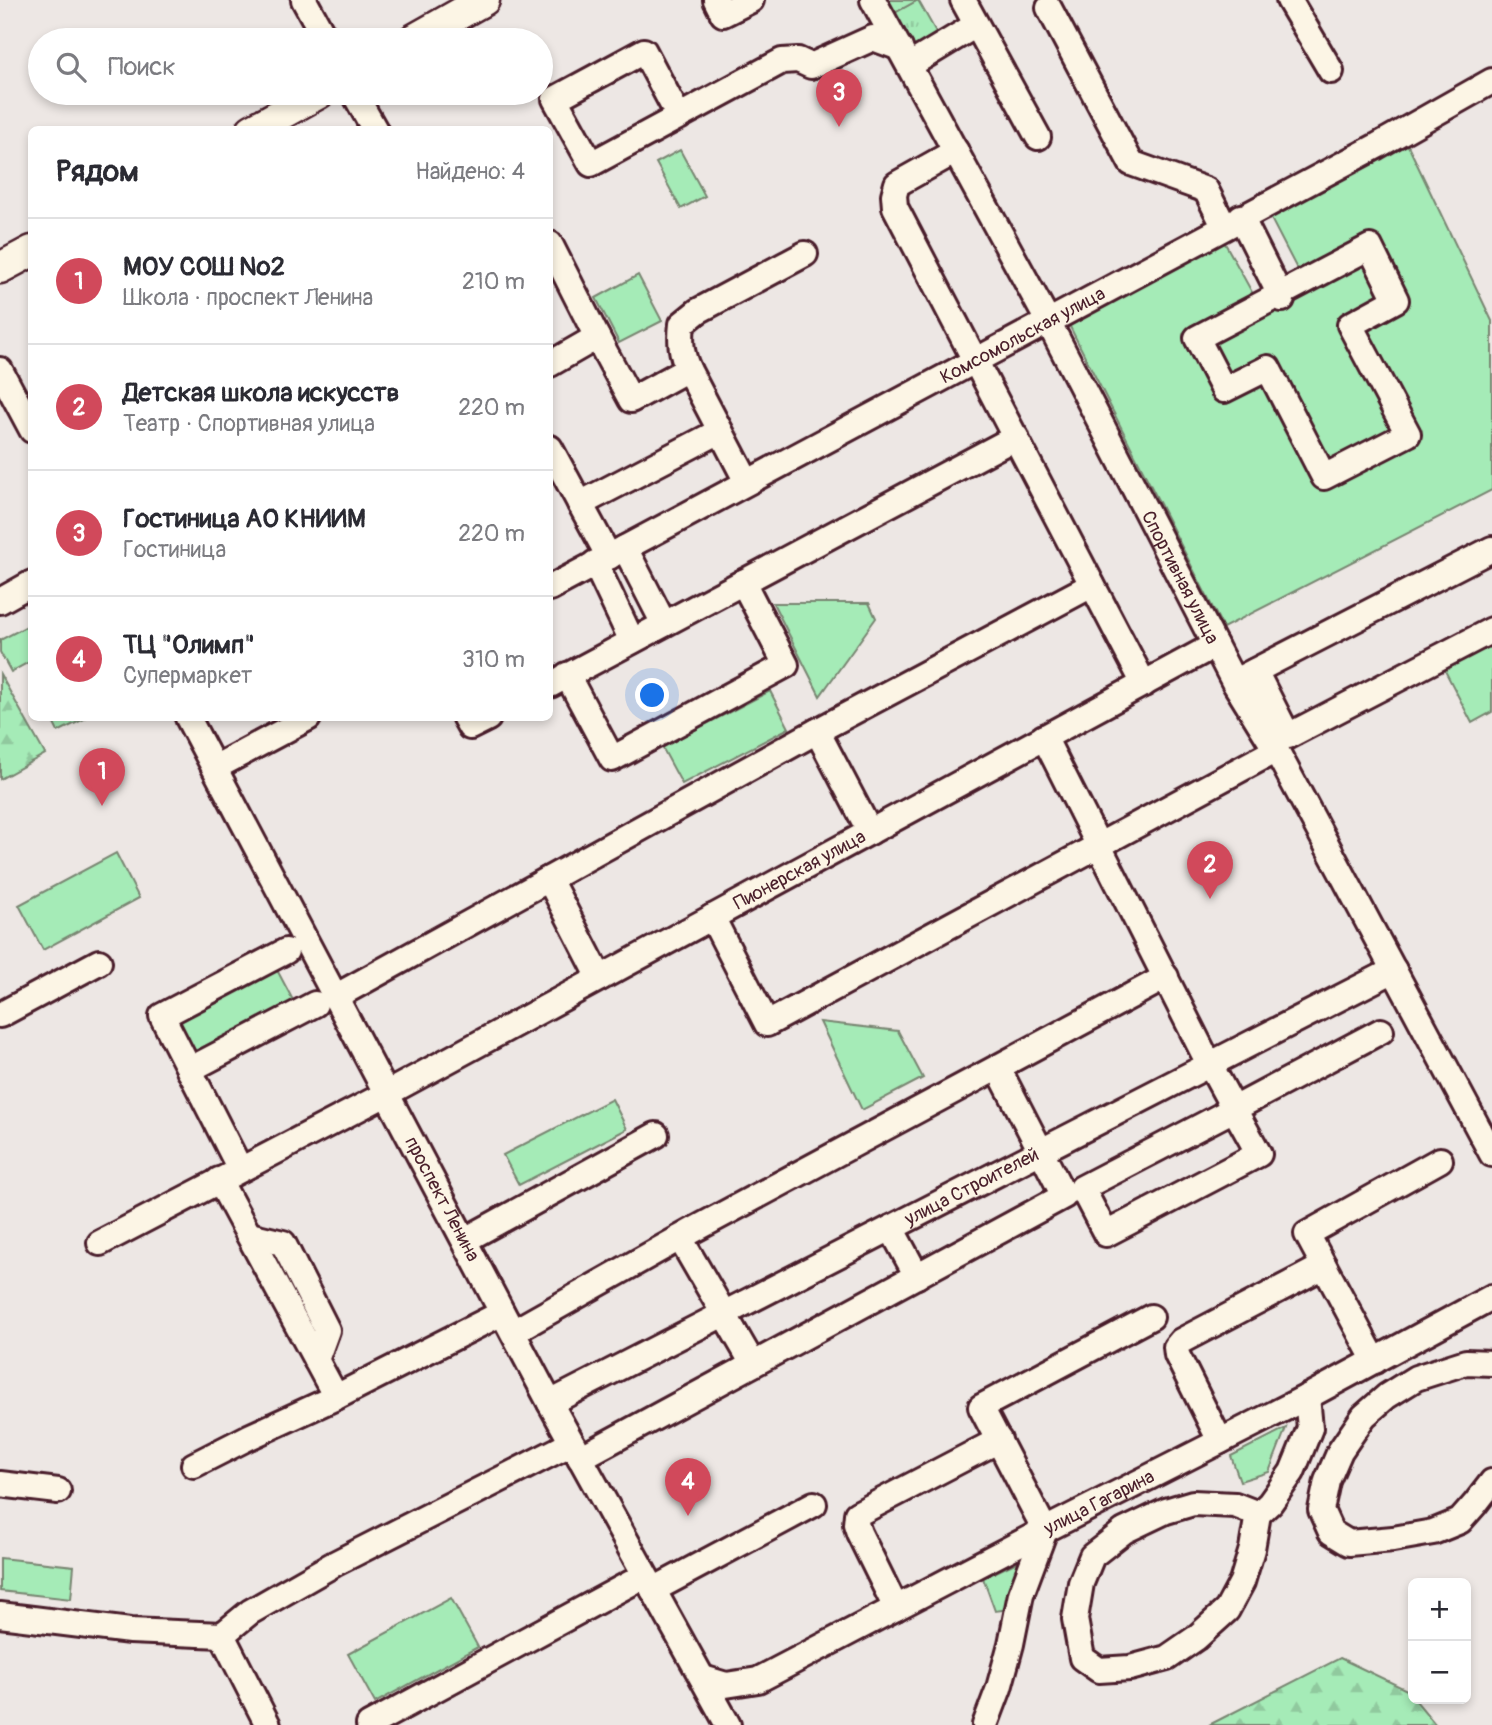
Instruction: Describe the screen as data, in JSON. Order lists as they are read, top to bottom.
{
  "streets": {
    "street": [
      "Комсомольская улица",
      "Спортивная улица",
      "Пионерская улица",
      "улица Строителей",
      "проспект Ленина",
      "улица Гагарина"
    ]
  },
  "crossings": [
    ["Комсомольская улица", "Спортивная улица"],
    ["Спортивная улица", "Пионерская улица"],
    ["Спортивная улица", "улица Строителей"],
    ["Пионерская улица", "проспект Ленина"],
    ["улица Строителей", "проспект Ленина"],
    ["проспект Ленина", "улица Гагарина"]
  ],
  "page": {
    "search": "Поиск",
    "pins": [
      "3",
      "1",
      "2",
      "4"
    ],
    "heading": ["Рядом", "Найдено: 4"],
    "list": [
      {
        "mark": "1",
        "name": "МОУ СОШ №2",
        "note": "Школа · проспект Ленина",
        "value": "210 m"
      },
      {
        "mark": "2",
        "name": "Детская школа искусств",
        "note": "Театр · Спортивная улица",
        "value": "220 m"
      },
      {
        "mark": "3",
        "name": "Гостиница АО КНИИМ",
        "note": "Гостиница",
        "value": "220 m"
      },
      {
        "mark": "4",
        "name": "ТЦ \"Олимп\"",
        "note": "Супермаркет",
        "value": "310 m"
      }
    ],
    "map_buttons": ["+", "−"]
  }
}
